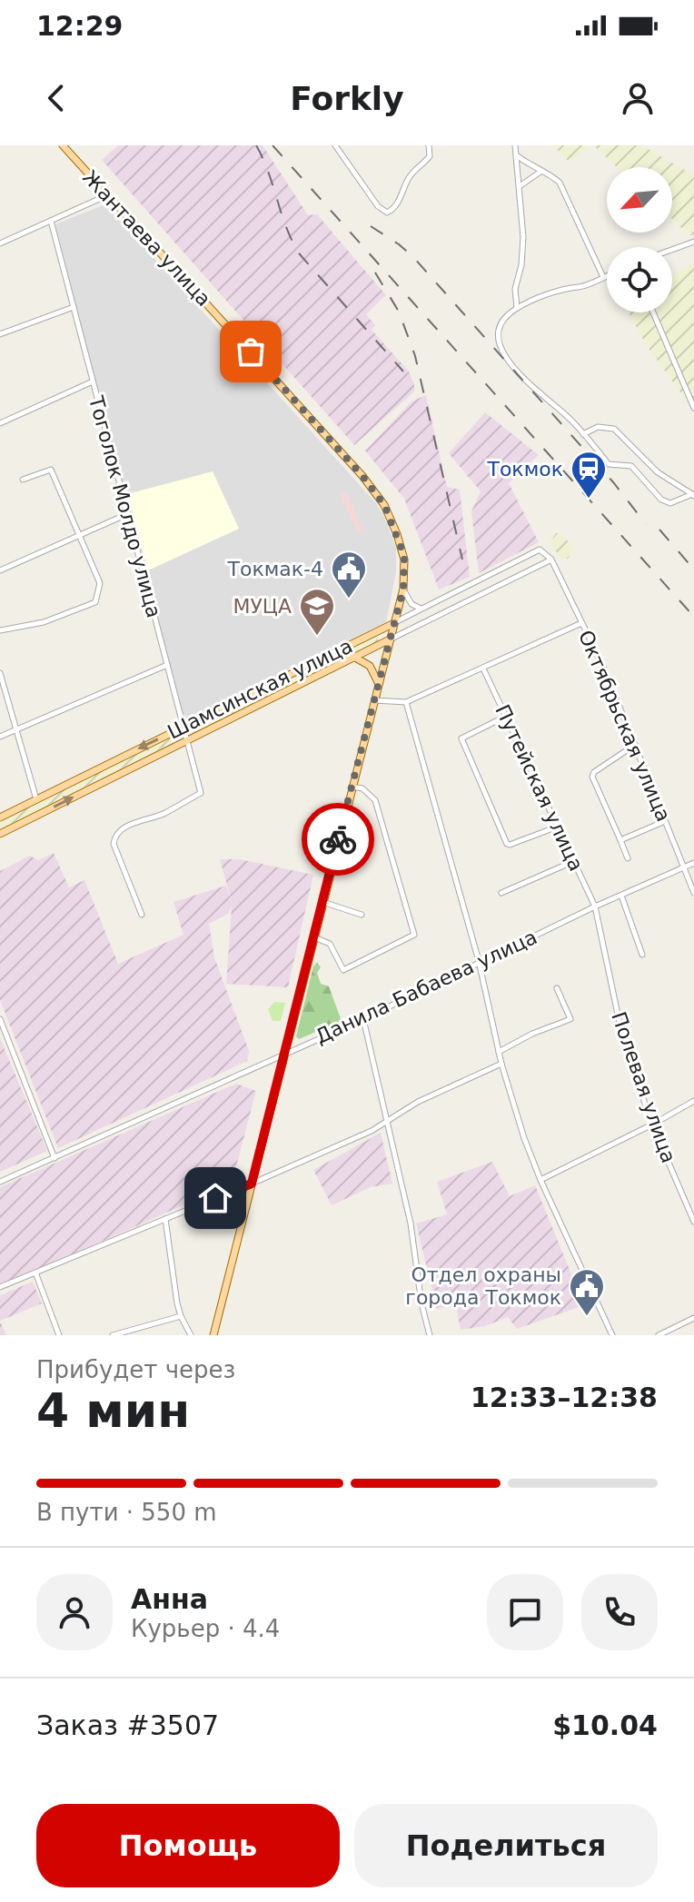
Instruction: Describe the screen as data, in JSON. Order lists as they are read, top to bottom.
{
  "streets": {
    "main road": ["Жантаева улица", "Шамсинская улица"],
    "street": [
      "Тоголок Молдо улица",
      "Октябрьская улица",
      "Путейская улица",
      "Данила Бабаева улица",
      "Полевая улица"
    ]
  },
  "crossings": [
    ["Жантаева улица", "Шамсинская улица"],
    ["Жантаева улица", "Данила Бабаева улица"],
    ["Тоголок Молдо улица", "Шамсинская улица"],
    ["Шамсинская улица", "Октябрьская улица"],
    ["Октябрьская улица", "Данила Бабаева улица"],
    ["Путейская улица", "Данила Бабаева улица"],
    ["Путейская улица", "Полевая улица"],
    ["Данила Бабаева улица", "Полевая улица"]
  ],
  "places": {
    "station": ["Токмок"],
    "public building": ["Токмак-4", "Отдел охраны города Токмок"],
    "school or university": ["МУЦА"]
  },
  "north": "bottom left",
  "page": {
    "status": "12:29",
    "header": "Forkly",
    "heading": ["4 мин", "Прибудет через", "12:33–12:38"],
    "panel": [
      "Анна",
      "Курьер · 4.4",
      "Заказ #3507",
      "$10.04"
    ],
    "bar": "В пути · 550 m",
    "buttons": ["Помощь", "Поделиться"]
  }
}
